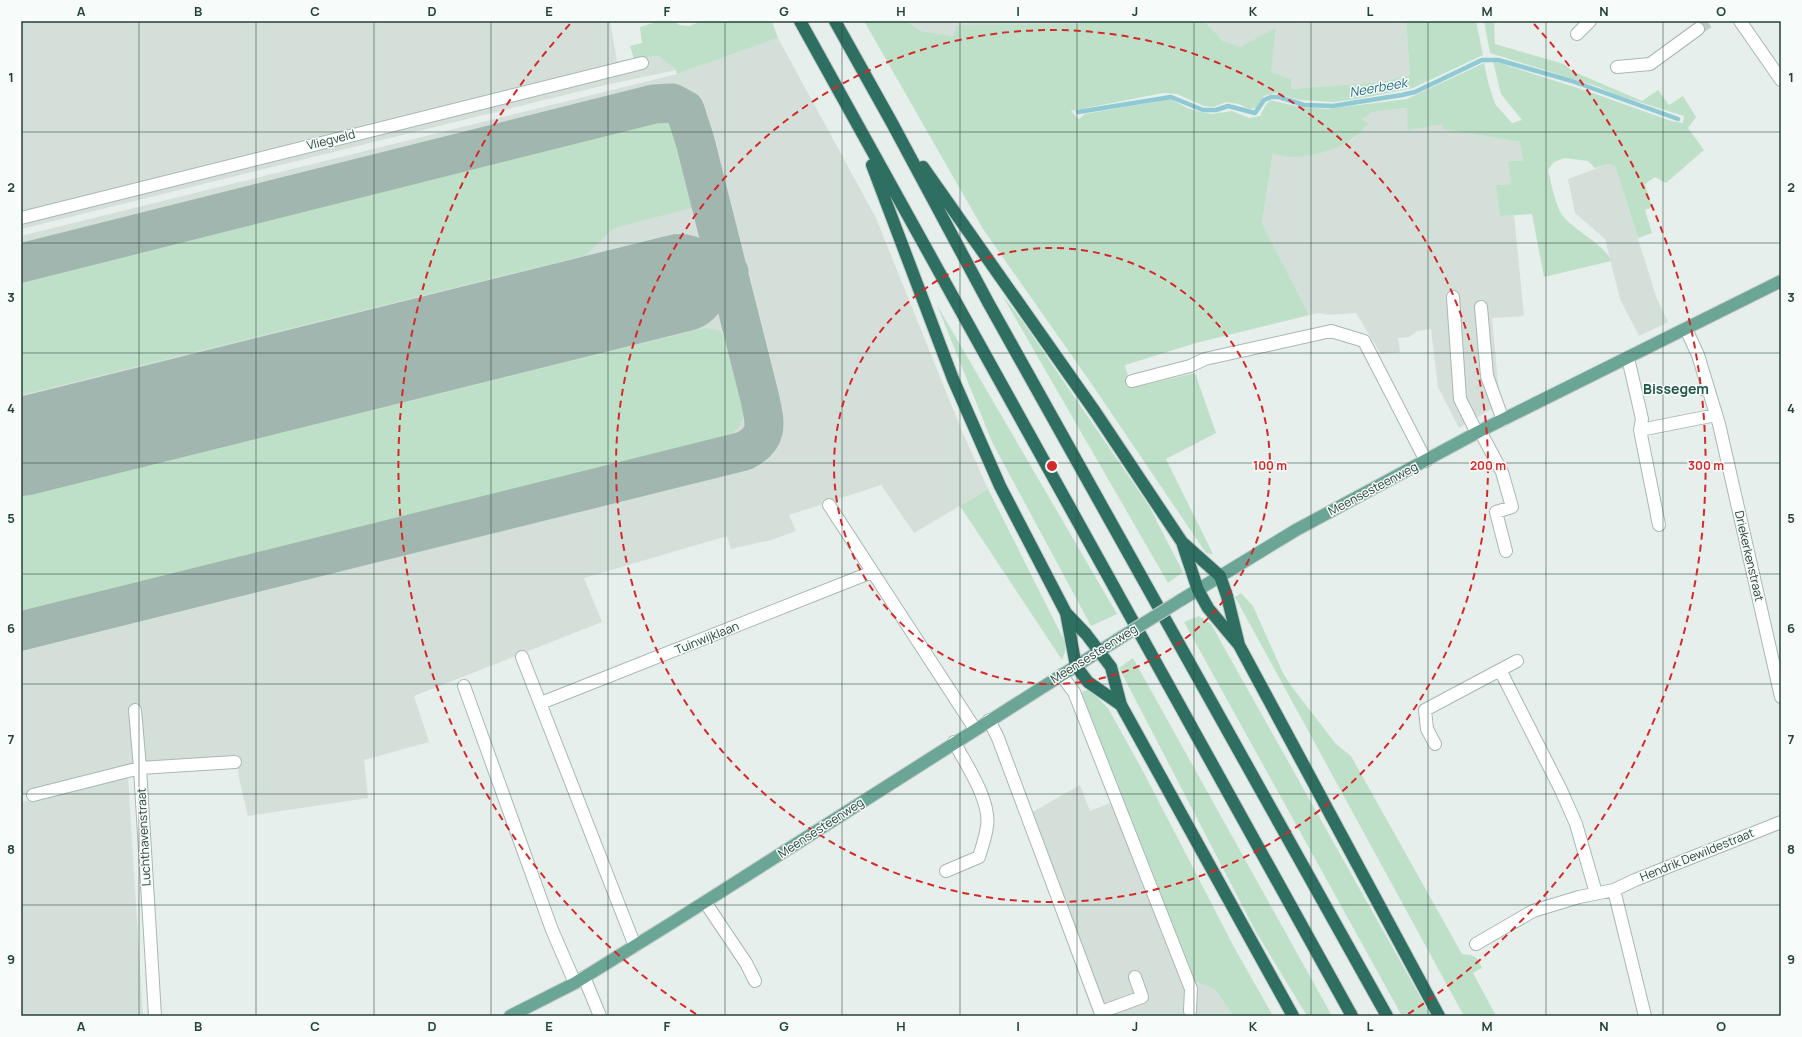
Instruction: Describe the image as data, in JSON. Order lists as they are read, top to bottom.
{
  "streets": {
    "main road": ["Meensesteenweg"],
    "street": [
      "Vliegveld",
      "Driekerkenstraat",
      "Tuinwijklaan",
      "Luchthavenstraat",
      "Hendrik Dewildestraat"
    ]
  },
  "crossings": [
    ["Meensesteenweg", "Driekerkenstraat"]
  ],
  "districts": ["Bissegem"],
  "water": ["Neerbeek"],
  "grid": {
    "columns": [
      "A",
      "B",
      "C",
      "D",
      "E",
      "F",
      "G",
      "H",
      "I",
      "J",
      "K",
      "L",
      "M",
      "N",
      "O"
    ],
    "rows": [
      "1",
      "2",
      "3",
      "4",
      "5",
      "6",
      "7",
      "8",
      "9"
    ]
  },
  "rings": ["100 m", "200 m", "300 m"]
}
